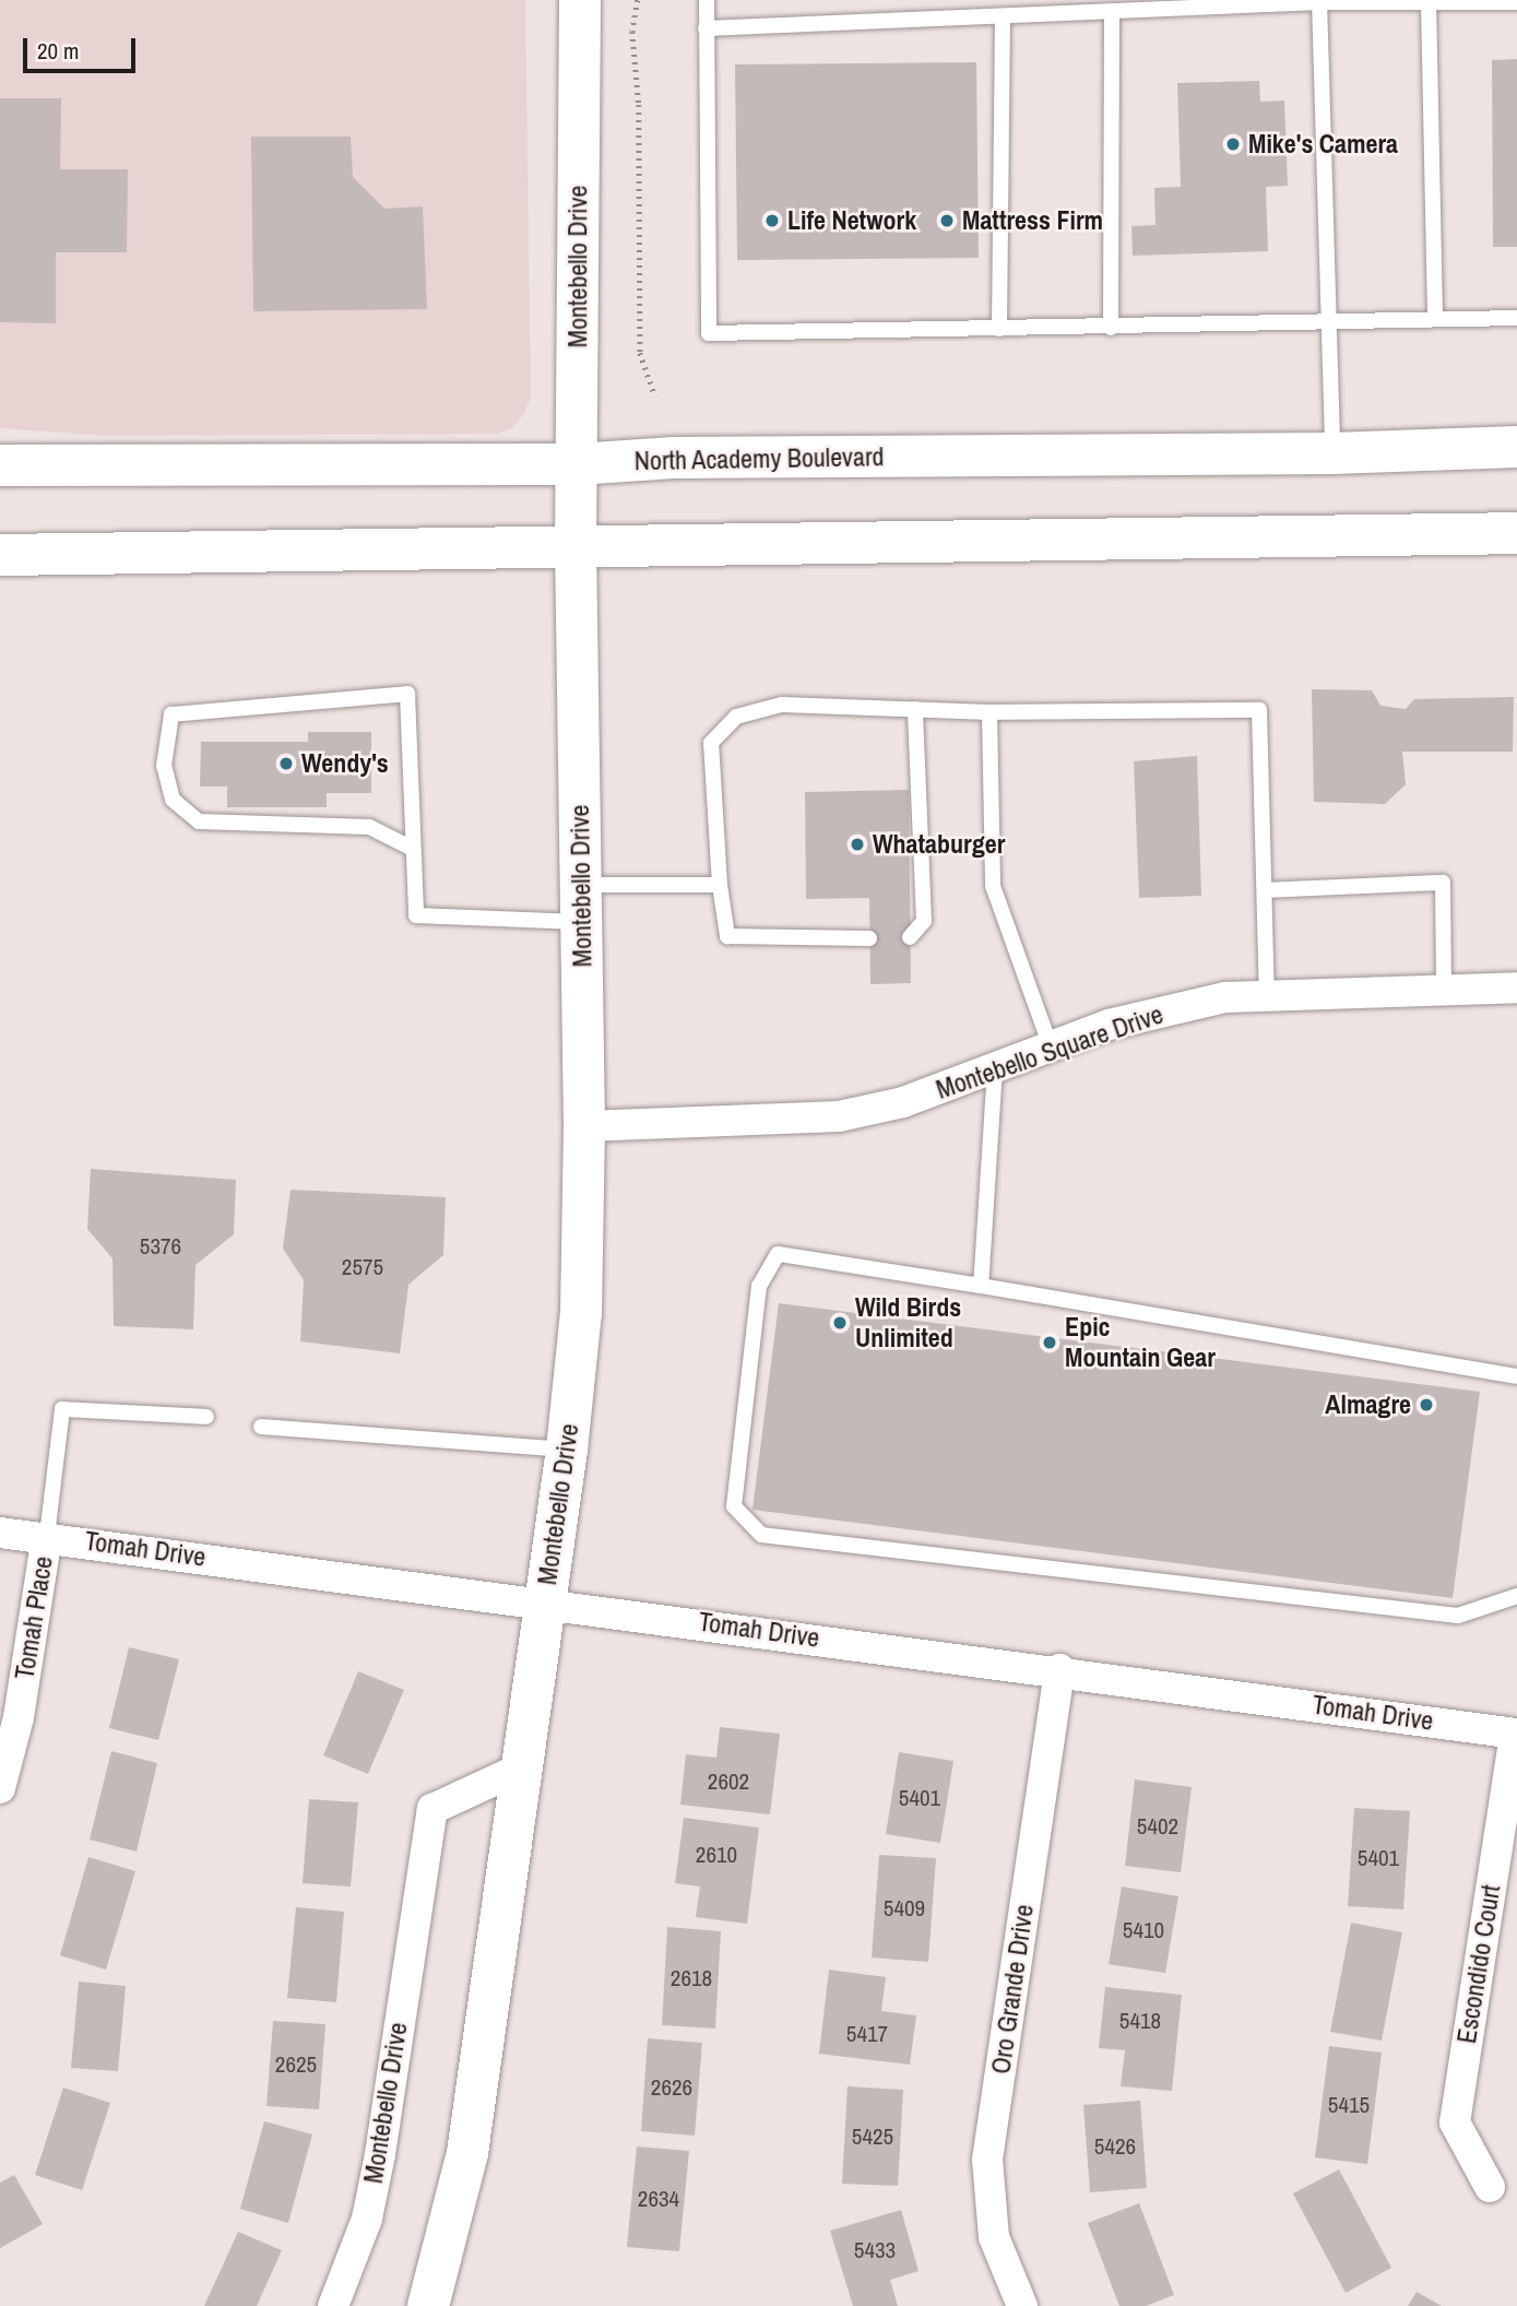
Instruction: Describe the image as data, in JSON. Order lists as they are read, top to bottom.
{
  "streets": {
    "main road": ["Montebello Drive", "North Academy Boulevard"],
    "street": [
      "Montebello Square Drive",
      "Tomah Drive",
      "Tomah Place",
      "Escondido Court",
      "Oro Grande Drive"
    ]
  },
  "crossings": [
    ["Montebello Drive", "North Academy Boulevard"],
    ["Montebello Drive", "Montebello Square Drive"],
    ["Montebello Drive", "Tomah Drive"],
    ["Tomah Drive", "Tomah Place"],
    ["Tomah Drive", "Escondido Court"],
    ["Tomah Drive", "Oro Grande Drive"]
  ],
  "places": [
    "Mike's Camera",
    "Life Network",
    "Mattress Firm",
    "Wendy's",
    "Whataburger",
    "Wild Birds Unlimited",
    "Epic Mountain Gear",
    "Almagre"
  ],
  "house_numbers": [
    "5376",
    "2575",
    "2602",
    "5401",
    "5402",
    "2610",
    "5401",
    "5409",
    "5410",
    "2618",
    "5418",
    "5417",
    "2625",
    "2626",
    "5415",
    "5425",
    "5426",
    "2634",
    "5433"
  ],
  "scale_bar": "20 m"
}
